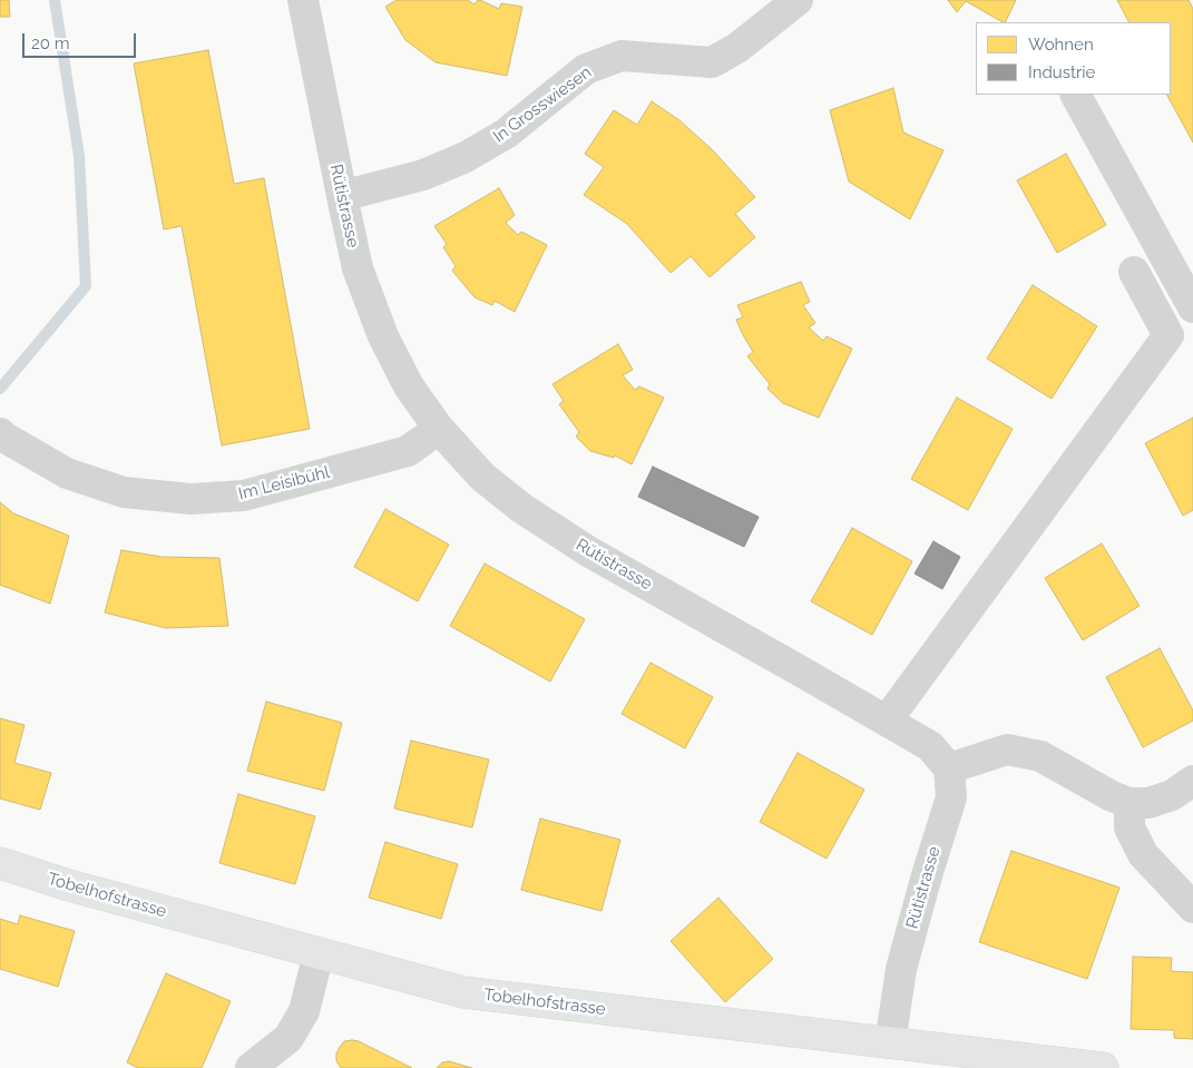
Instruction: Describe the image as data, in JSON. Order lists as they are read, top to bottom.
{
  "streets": {
    "main road": ["Tobelhofstrasse"],
    "street": ["In Grosswiesen", "Rütistrasse", "Im Leisibühl"]
  },
  "crossings": [
    ["In Grosswiesen", "Rütistrasse"],
    ["Rütistrasse", "Im Leisibühl"],
    ["Rütistrasse", "Tobelhofstrasse"]
  ],
  "legend": ["Wohnen", "Industrie"],
  "scale_bar": "20 m"
}
